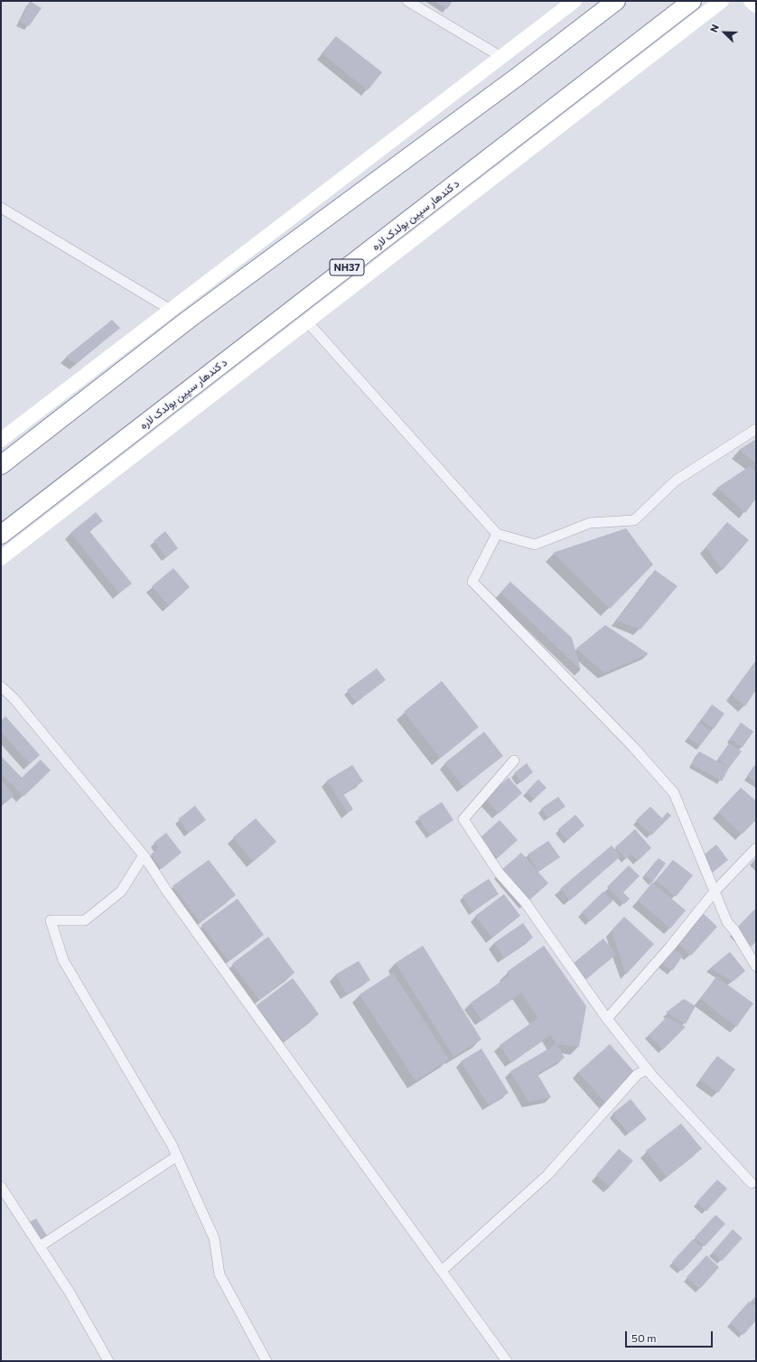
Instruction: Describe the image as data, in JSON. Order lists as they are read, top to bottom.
{
  "streets": {
    "highway": ["د کندهار سپین بولدک لاره", "NH37"]
  },
  "scale_bar": "50 m",
  "north": "top left"
}
